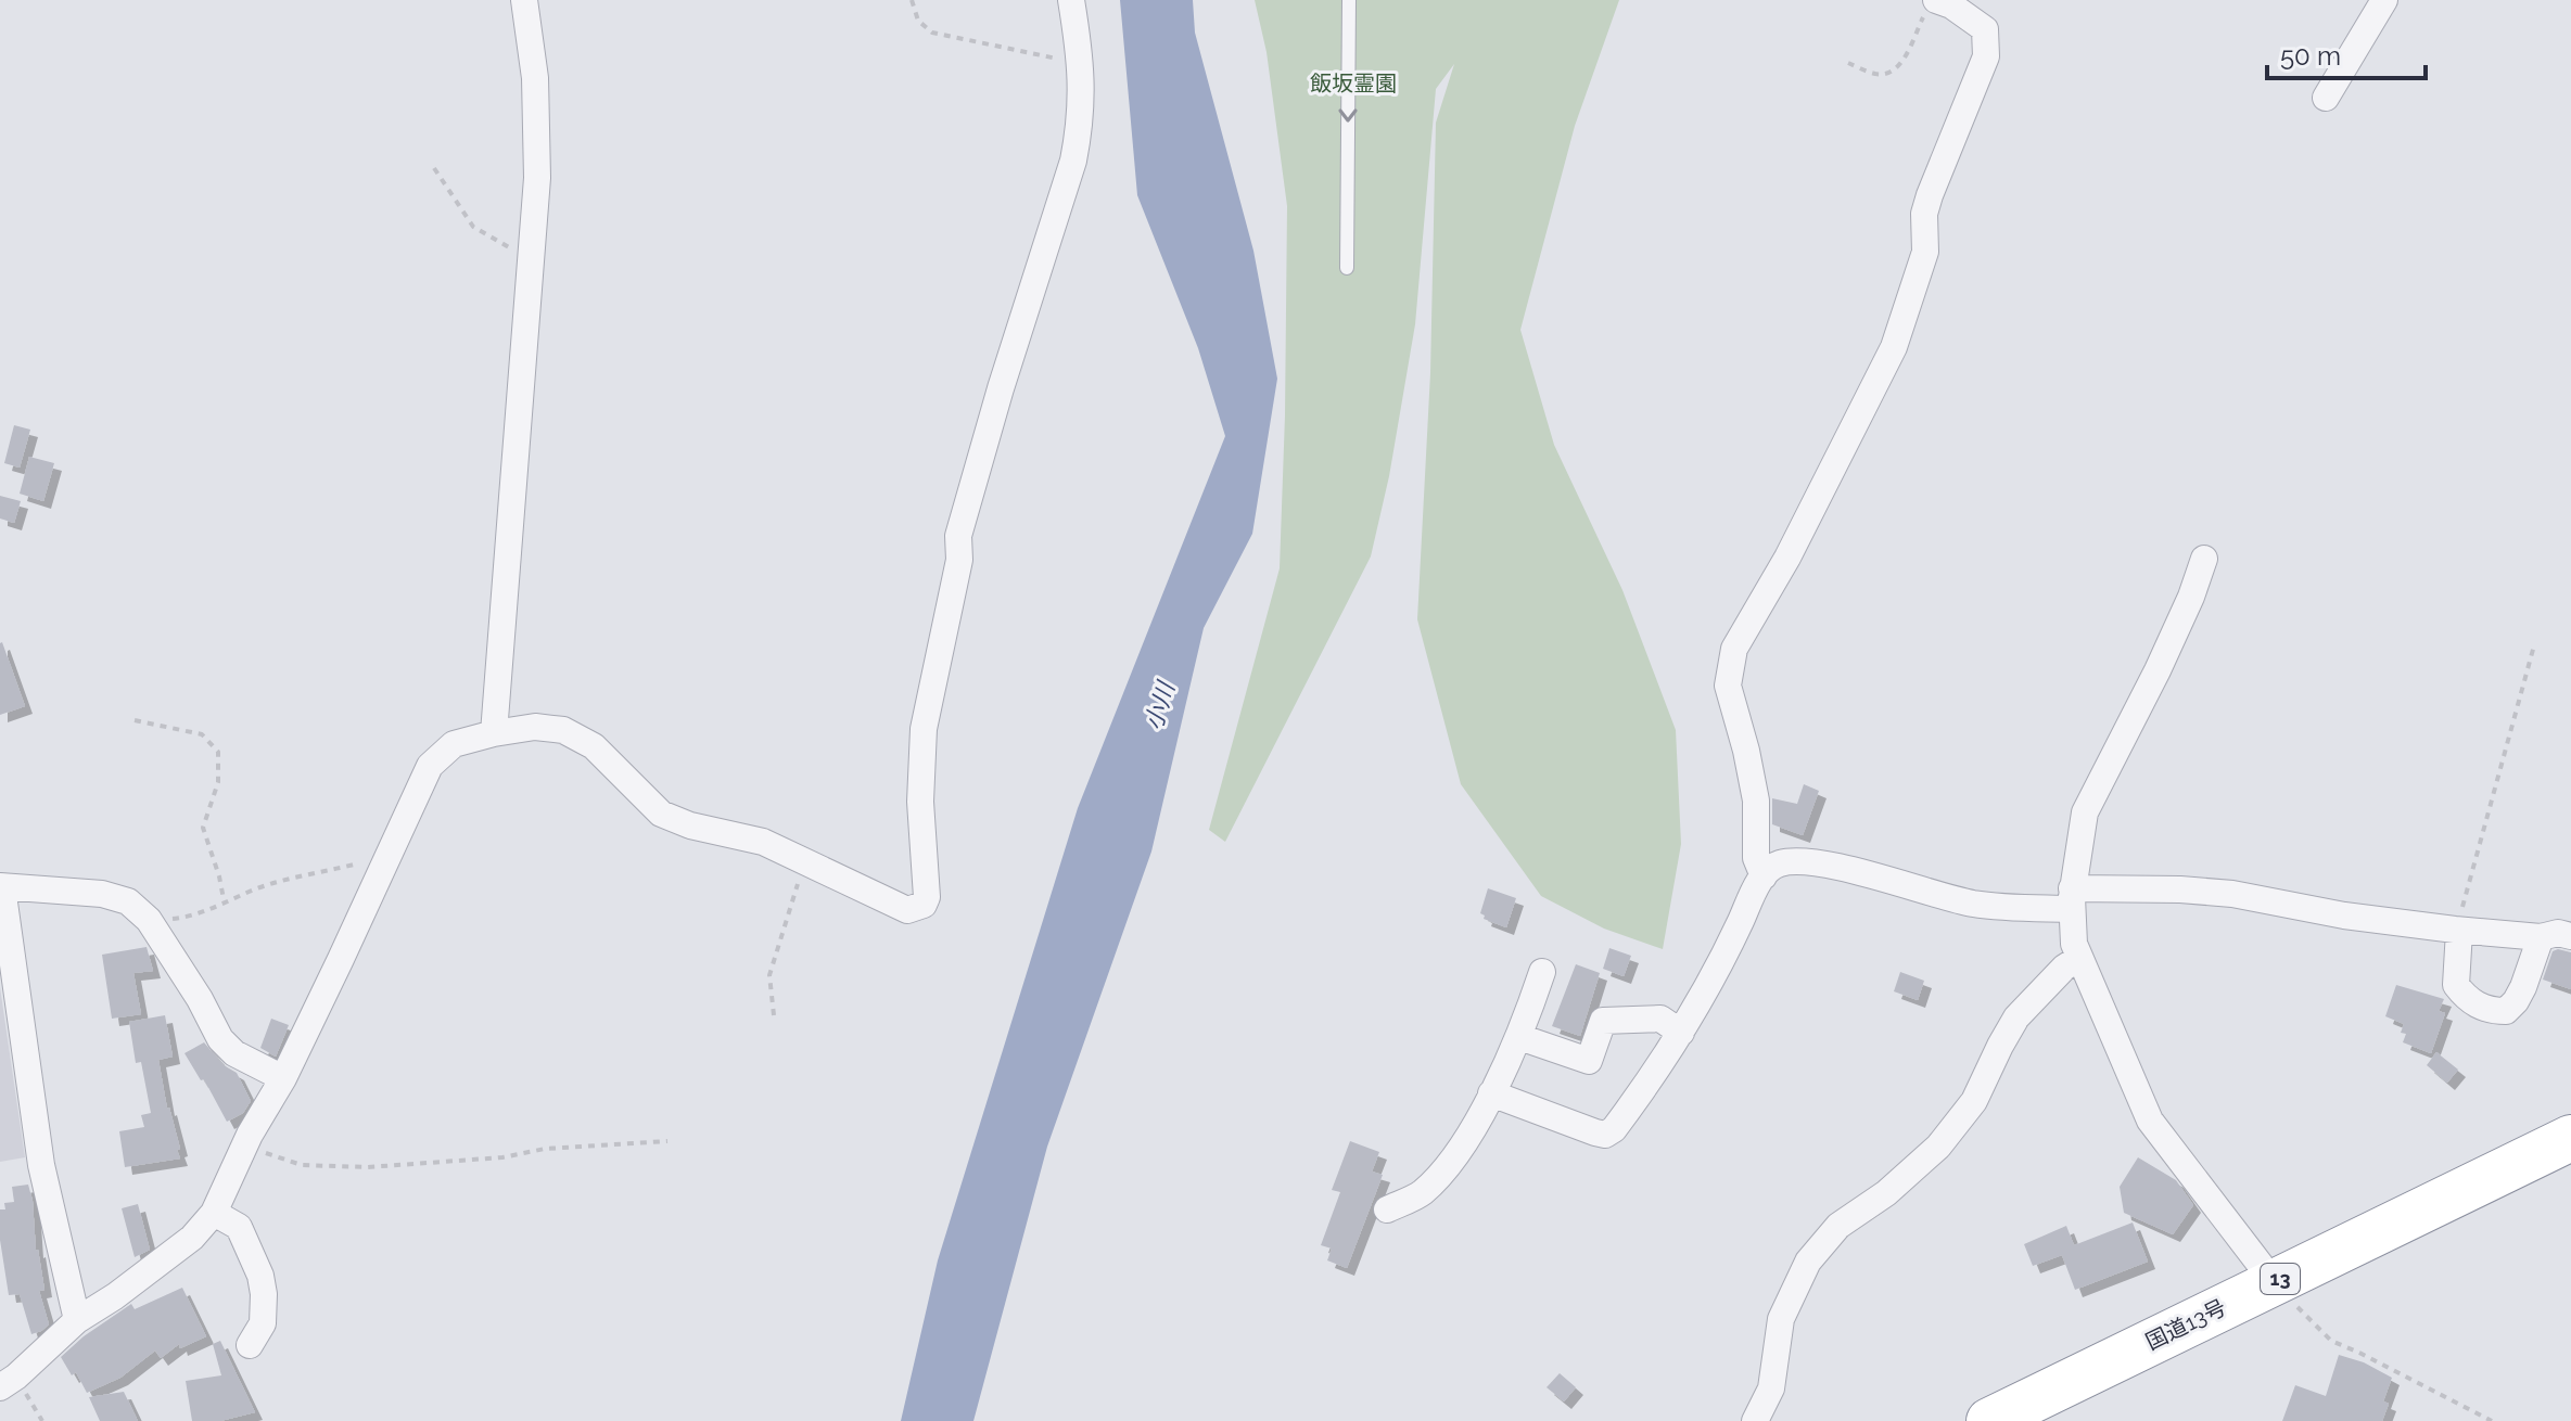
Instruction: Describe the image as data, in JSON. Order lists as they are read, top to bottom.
{
  "streets": {
    "highway": ["13", "国道13号"]
  },
  "water": ["小川"],
  "parks": ["飯坂霊園"],
  "scale_bar": "50 m"
}
